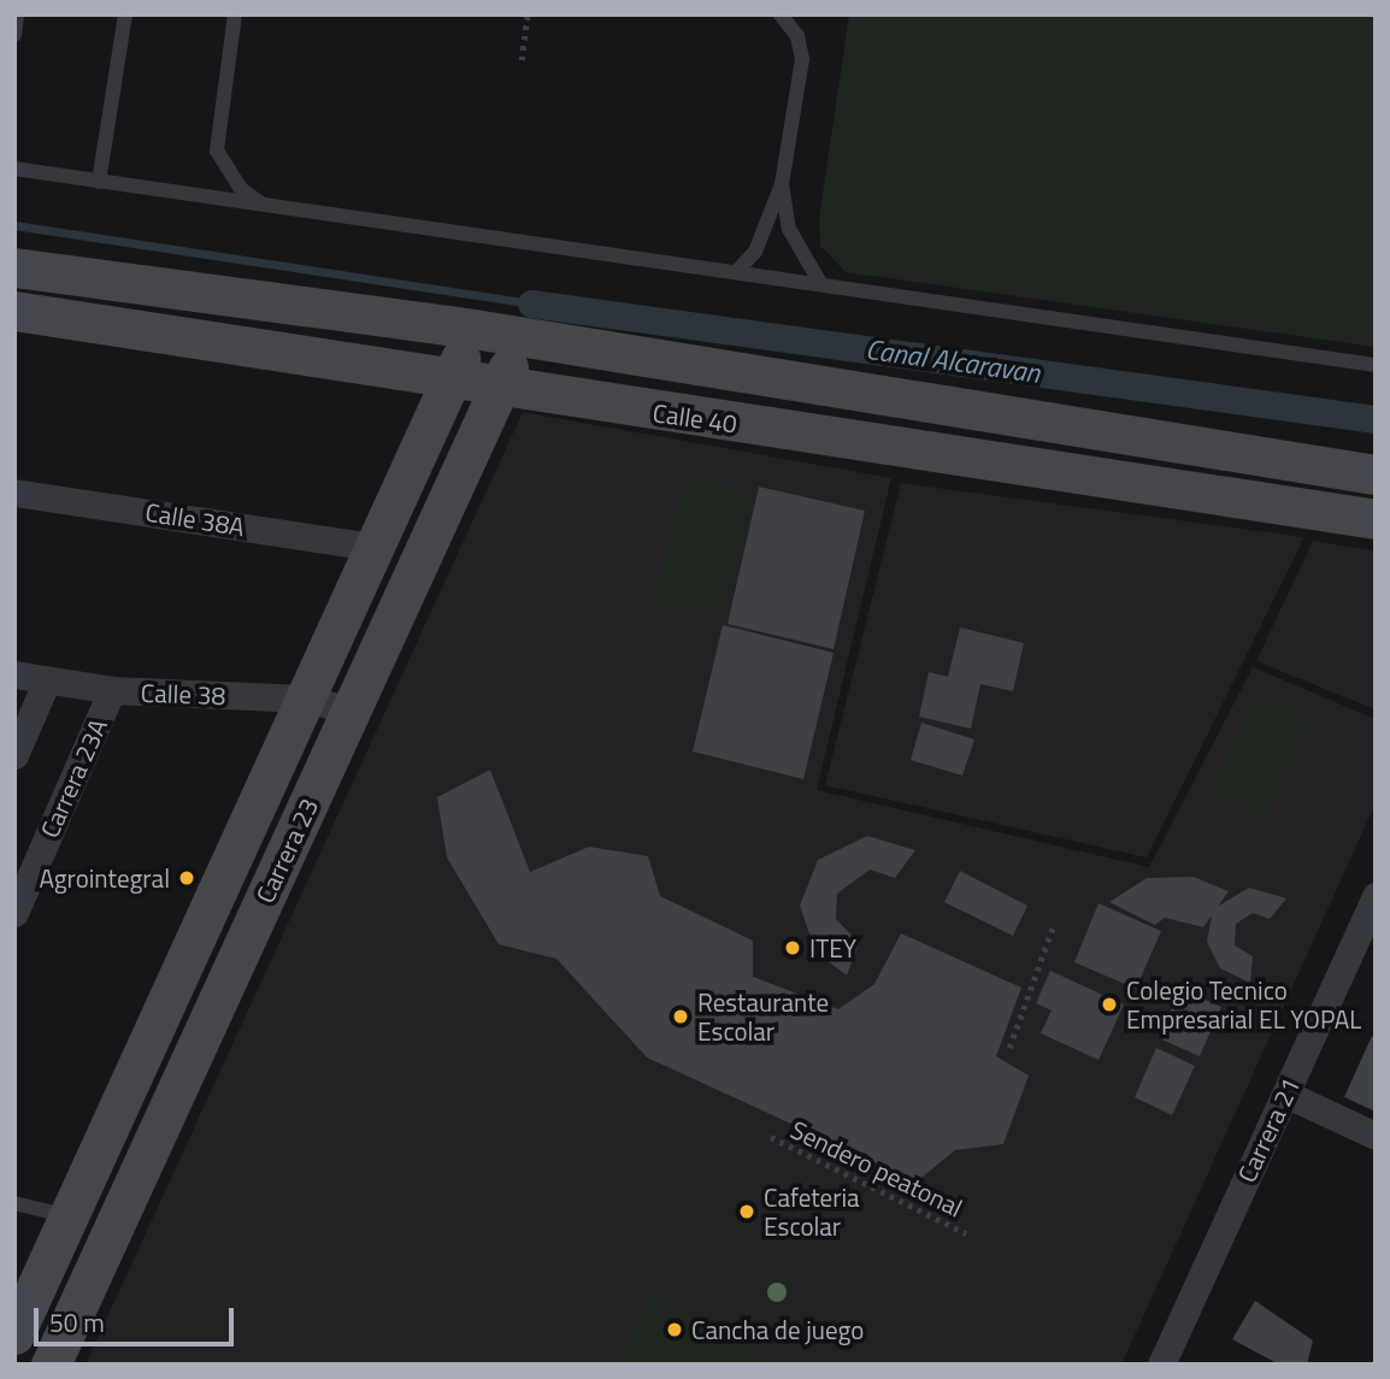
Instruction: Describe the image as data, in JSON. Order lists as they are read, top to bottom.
{
  "streets": {
    "main road": ["Calle 40", "Carrera 23"],
    "street": [
      "Calle 38A",
      "Calle 38",
      "Carrera 23A",
      "Carrera 21"
    ],
    "path": ["Sendero peatonal"]
  },
  "crossings": [
    ["Calle 40", "Carrera 23"],
    ["Calle 38A", "Carrera 23"],
    ["Calle 38", "Carrera 23A"],
    ["Calle 38", "Carrera 23"]
  ],
  "water": ["Canal Alcaravan"],
  "places": [
    "Agrointegral",
    "ITEY",
    "Colegio Tecnico Empresarial EL YOPAL",
    "Restaurante Escolar",
    "Cafeteria Escolar",
    "Cancha de juego"
  ],
  "scale_bar": "50 m"
}
